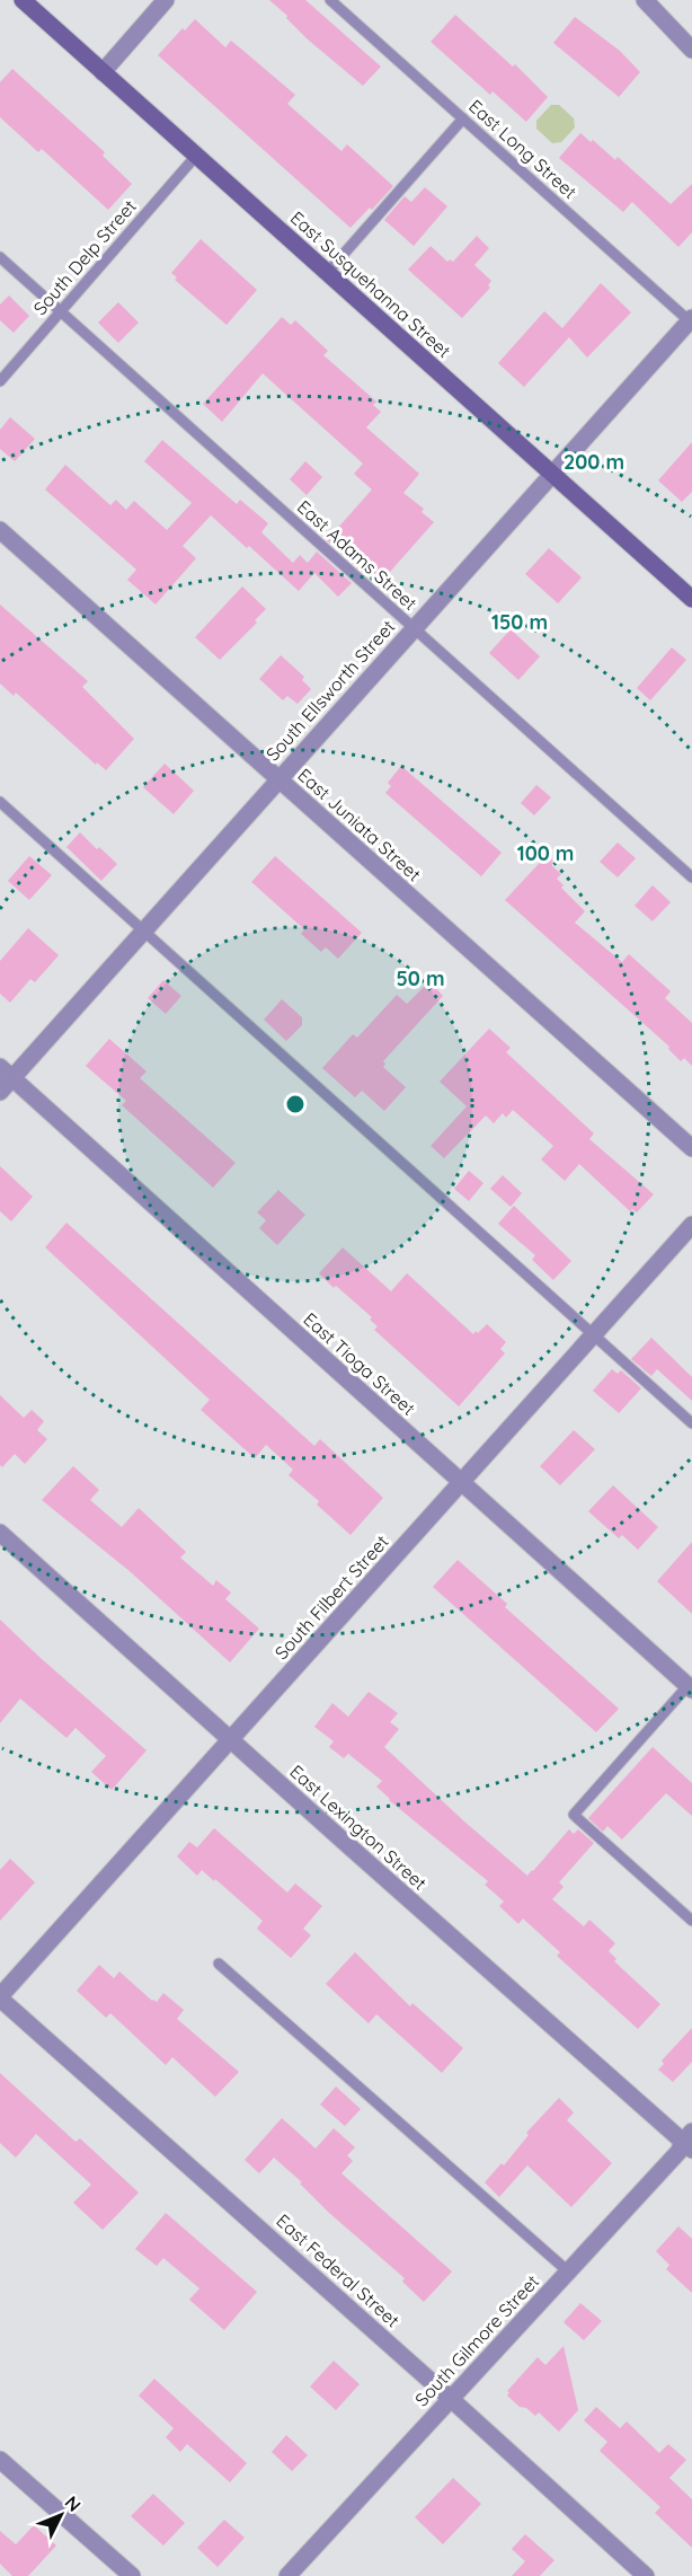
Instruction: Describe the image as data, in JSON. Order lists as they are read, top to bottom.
{
  "streets": {
    "main road": ["East Susquehanna Street"],
    "street": [
      "South Ellsworth Street",
      "East Juniata Street",
      "East Tioga Street",
      "South Filbert Street",
      "East Lexington Street",
      "East Federal Street",
      "South Gilmore Street"
    ],
    "lane": ["East Long Street", "South Delp Street", "East Adams Street"]
  },
  "crossings": [
    ["East Long Street", "South Ellsworth Street"],
    ["South Delp Street", "East Susquehanna Street"],
    ["South Delp Street", "East Adams Street"],
    ["East Susquehanna Street", "South Ellsworth Street"],
    ["East Adams Street", "South Ellsworth Street"],
    ["South Ellsworth Street", "East Juniata Street"],
    ["South Ellsworth Street", "East Tioga Street"],
    ["East Tioga Street", "South Filbert Street"],
    ["South Filbert Street", "East Lexington Street"],
    ["South Filbert Street", "East Federal Street"],
    ["East Lexington Street", "South Gilmore Street"],
    ["East Federal Street", "South Gilmore Street"]
  ],
  "north": "top right",
  "rings": [
    "200 m",
    "150 m",
    "100 m",
    "50 m"
  ]
}
